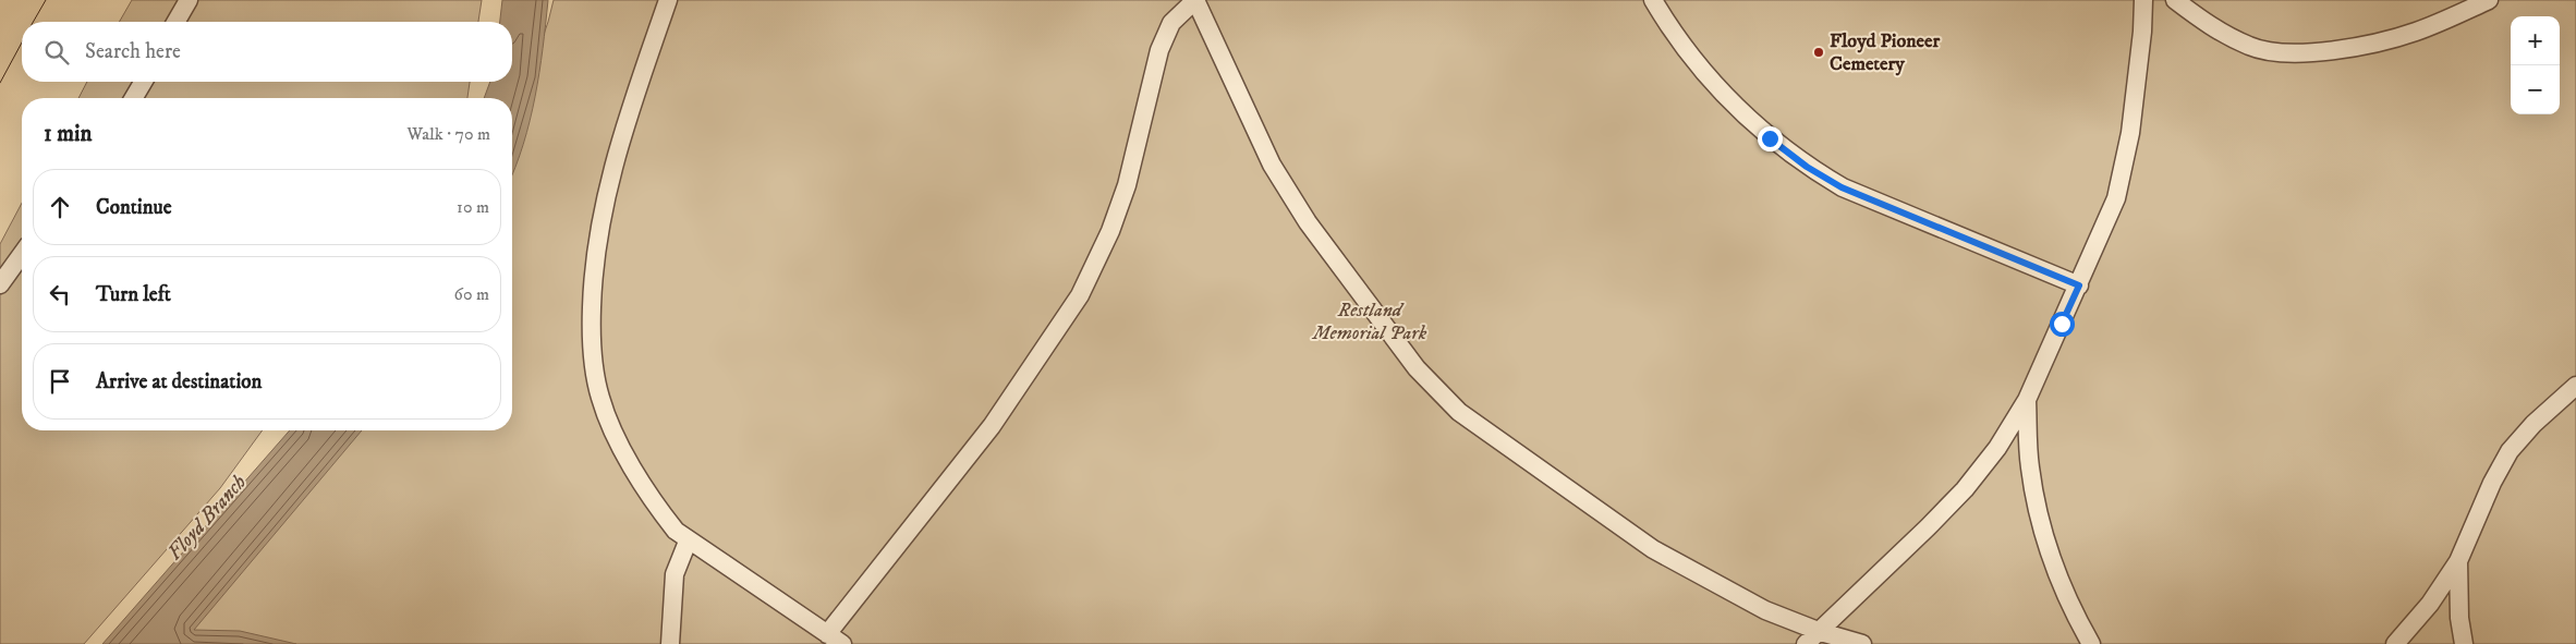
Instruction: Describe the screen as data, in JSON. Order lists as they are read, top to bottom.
{
  "water": ["Floyd Branch"],
  "parks": ["Restland Memorial Park"],
  "places": ["Floyd Pioneer Cemetery"],
  "page": {
    "map_buttons": ["+", "−"],
    "search": "Search here",
    "heading": ["1 min", "Walk · 70 m"],
    "list": [
      ["Continue", "10 m"],
      ["Turn left", "60 m"],
      "Arrive at destination"
    ]
  }
}
